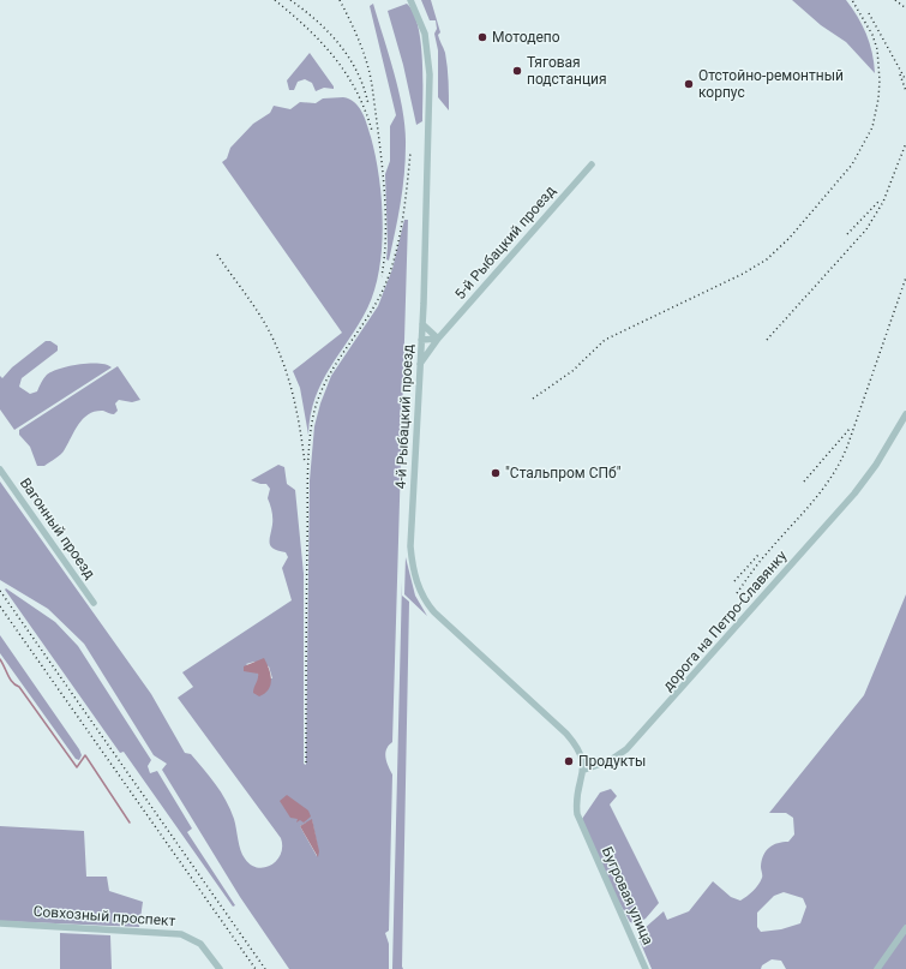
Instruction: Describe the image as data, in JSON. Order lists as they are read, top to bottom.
{
  "streets": {
    "street": [
      "5-й Рыбацкий проезд",
      "4-й Рыбацкий проезд",
      "Вагонный проезд",
      "дорога на Петро-Славянку",
      "Бугровая улица",
      "Совхозный проспект"
    ]
  },
  "crossings": [
    ["5-й Рыбацкий проезд", "4-й Рыбацкий проезд"],
    ["4-й Рыбацкий проезд", "дорога на Петро-Славянку"],
    ["4-й Рыбацкий проезд", "Бугровая улица"],
    ["дорога на Петро-Славянку", "Бугровая улица"]
  ],
  "places": [
    "Мотодепо",
    "Тяговая подстанция",
    "Отстойно-ремонтный корпус",
    "\"Стальпром СПб\"",
    "Продукты"
  ]
}
